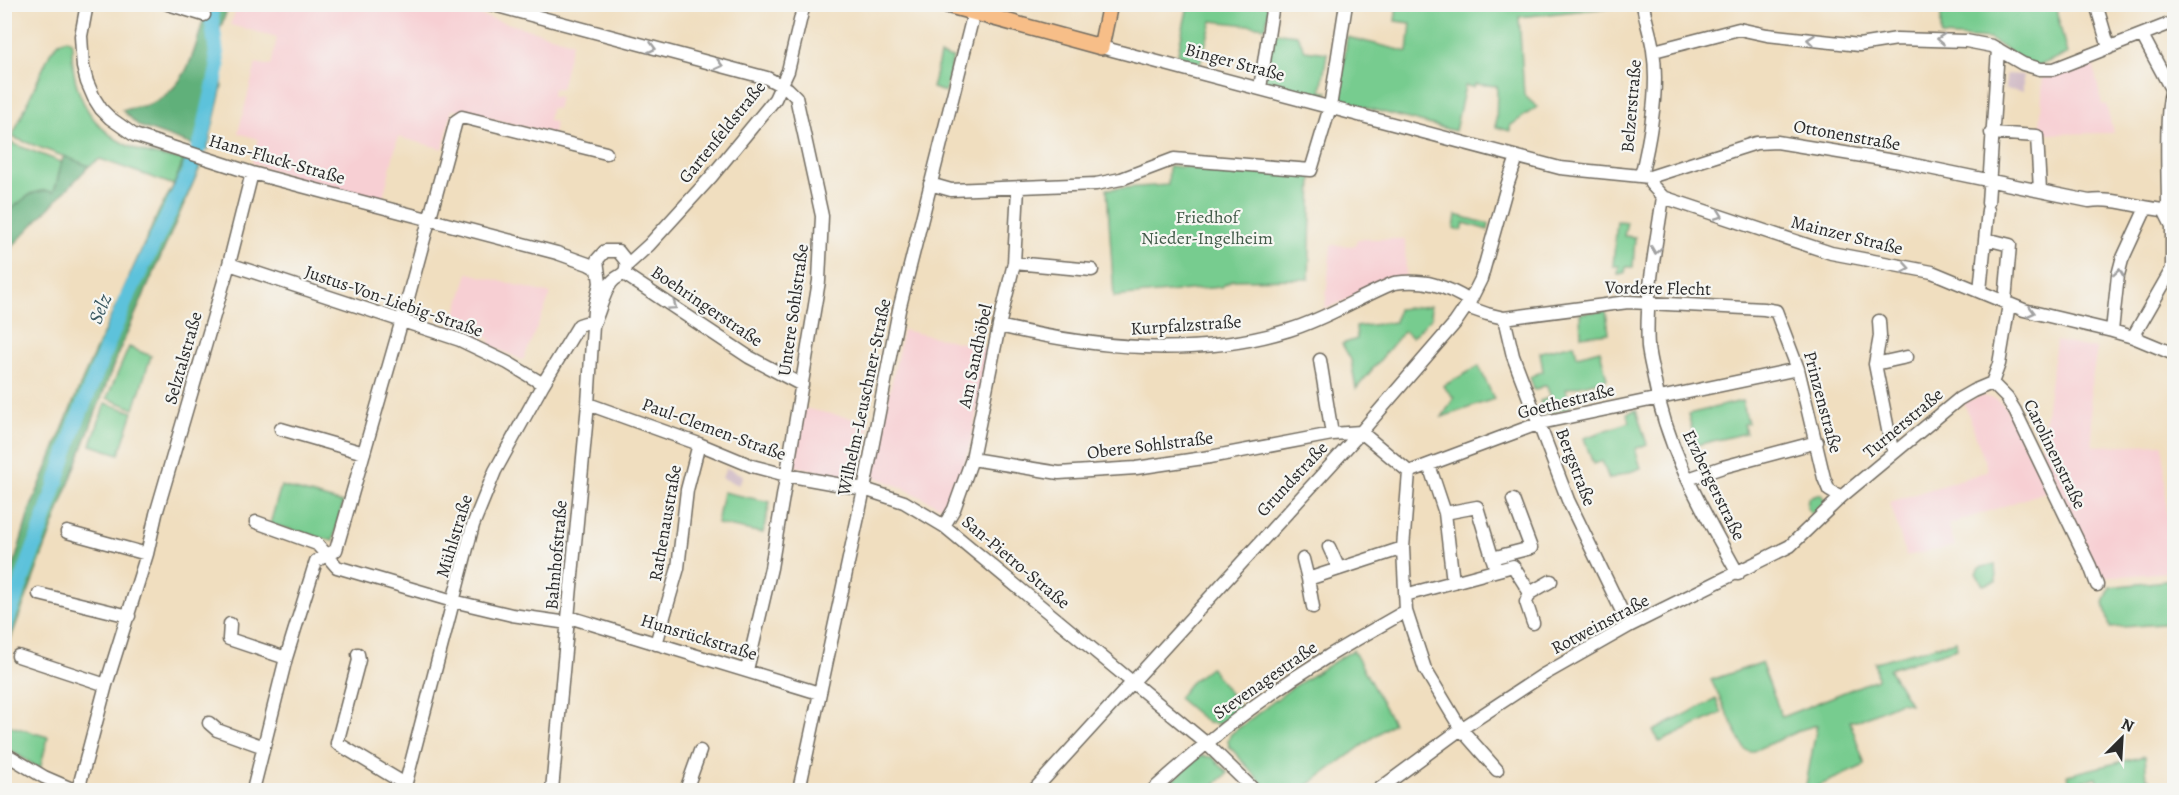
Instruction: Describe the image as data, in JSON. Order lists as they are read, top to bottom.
{
  "streets": {
    "main road": ["Binger Straße"],
    "street": [
      "Belzerstraße",
      "Gartenfeldstraße",
      "Ottonenstraße",
      "Hans-Fluck-Straße",
      "Mainzer Straße",
      "Vordere Flecht",
      "Justus-Von-Liebig-Straße",
      "Boehringerstraße",
      "Untere Sohlstraße",
      "Kurpfalzstraße",
      "Am Sandhöbel",
      "Selztalstraße",
      "Wilhelm-Leuschner-Straße",
      "Goethestraße",
      "Prinzenstraße",
      "Turnerstraße",
      "Paul-Clemen-Straße",
      "Obere Sohlstraße",
      "Carolinenstraße",
      "Bergstraße",
      "Grundstraße",
      "Erzbergerstraße",
      "Rathenaustraße",
      "Mühlstraße",
      "Bahnhofstraße",
      "San-Pietro-Straße",
      "Rotweinstraße",
      "Hunsrückstraße",
      "Stevenagestraße"
    ]
  },
  "crossings": [
    ["Binger Straße", "Wilhelm-Leuschner-Straße"],
    ["Binger Straße", "Grundstraße"],
    ["Belzerstraße", "Ottonenstraße"],
    ["Gartenfeldstraße", "Boehringerstraße"],
    ["Gartenfeldstraße", "Untere Sohlstraße"],
    ["Gartenfeldstraße", "Bahnhofstraße"],
    ["Hans-Fluck-Straße", "Selztalstraße"],
    ["Hans-Fluck-Straße", "Bahnhofstraße"],
    ["Mainzer Straße", "Erzbergerstraße"],
    ["Vordere Flecht", "Prinzenstraße"],
    ["Vordere Flecht", "Bergstraße"],
    ["Vordere Flecht", "Erzbergerstraße"],
    ["Justus-Von-Liebig-Straße", "Selztalstraße"],
    ["Justus-Von-Liebig-Straße", "Mühlstraße"],
    ["Boehringerstraße", "Untere Sohlstraße"],
    ["Boehringerstraße", "Bahnhofstraße"],
    ["Untere Sohlstraße", "Paul-Clemen-Straße"],
    ["Untere Sohlstraße", "Hunsrückstraße"],
    ["Kurpfalzstraße", "Am Sandhöbel"],
    ["Kurpfalzstraße", "Grundstraße"],
    ["Am Sandhöbel", "Obere Sohlstraße"],
    ["Am Sandhöbel", "San-Pietro-Straße"],
    ["Wilhelm-Leuschner-Straße", "Paul-Clemen-Straße"],
    ["Wilhelm-Leuschner-Straße", "San-Pietro-Straße"],
    ["Wilhelm-Leuschner-Straße", "Hunsrückstraße"],
    ["Goethestraße", "Prinzenstraße"],
    ["Goethestraße", "Bergstraße"],
    ["Goethestraße", "Erzbergerstraße"],
    ["Prinzenstraße", "Turnerstraße"],
    ["Prinzenstraße", "Rotweinstraße"],
    ["Turnerstraße", "Carolinenstraße"],
    ["Turnerstraße", "Rotweinstraße"],
    ["Paul-Clemen-Straße", "Rathenaustraße"],
    ["Paul-Clemen-Straße", "Bahnhofstraße"],
    ["Paul-Clemen-Straße", "San-Pietro-Straße"],
    ["Obere Sohlstraße", "Grundstraße"],
    ["Bergstraße", "Rotweinstraße"],
    ["Grundstraße", "San-Pietro-Straße"],
    ["Erzbergerstraße", "Rotweinstraße"],
    ["Rathenaustraße", "Hunsrückstraße"],
    ["Mühlstraße", "Bahnhofstraße"],
    ["Mühlstraße", "Hunsrückstraße"],
    ["Bahnhofstraße", "Hunsrückstraße"],
    ["San-Pietro-Straße", "Stevenagestraße"]
  ],
  "one_way": ["Mainzer Straße", "Boehringerstraße"],
  "water": ["Selz"],
  "parks": ["Friedhof Nieder-Ingelheim"],
  "north": "top right"
}
